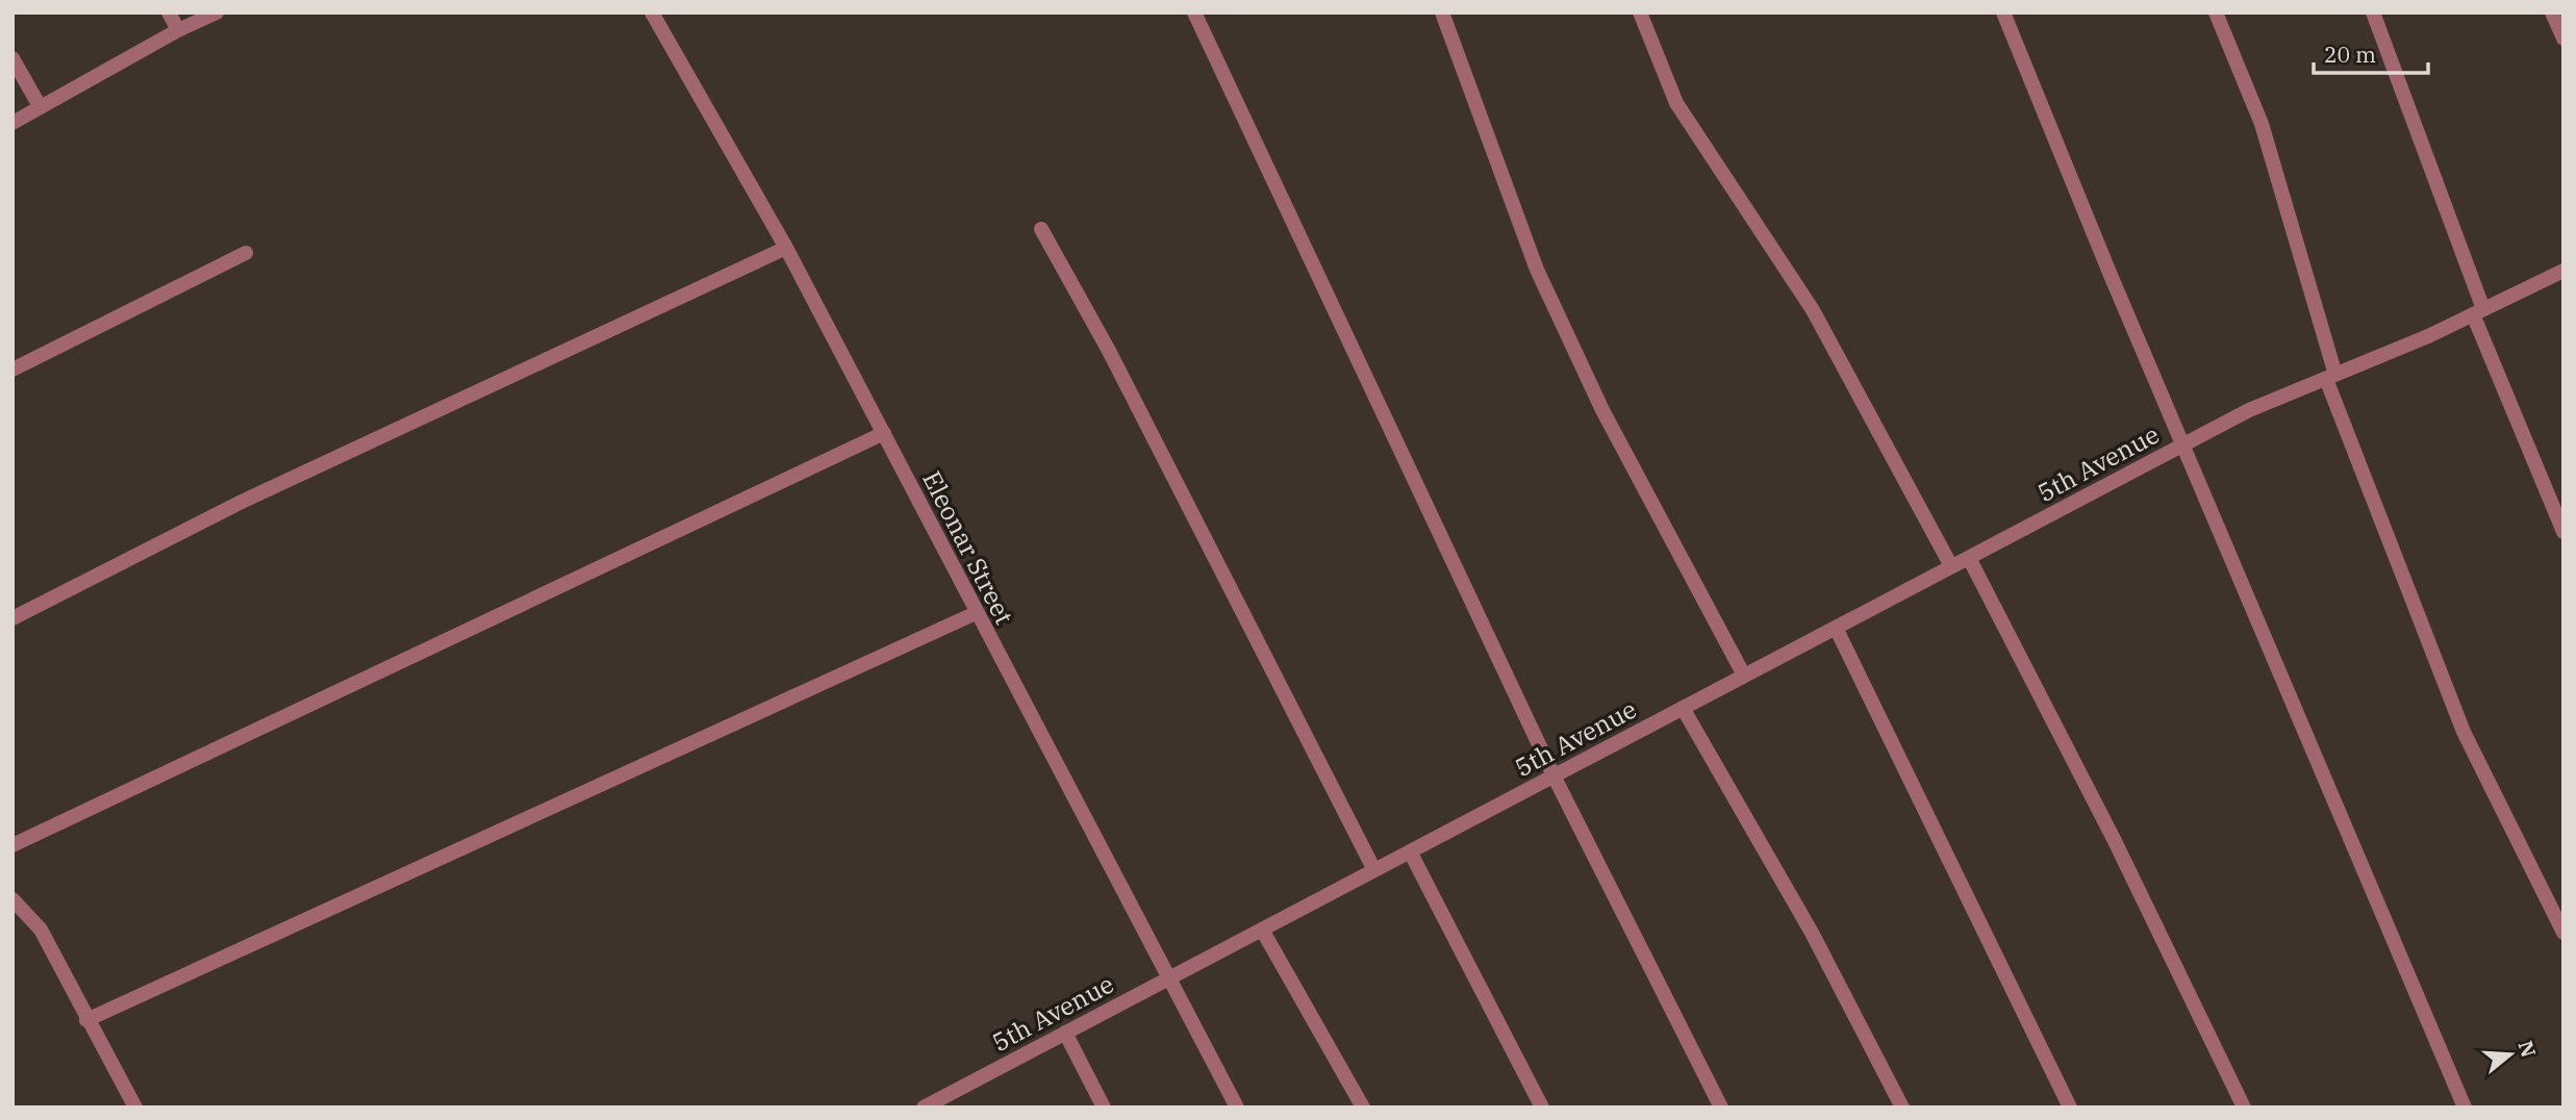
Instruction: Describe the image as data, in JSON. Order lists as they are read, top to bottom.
{
  "streets": {
    "street": ["5th Avenue", "Eleonar Street"]
  },
  "crossings": [
    ["5th Avenue", "Eleonar Street"]
  ],
  "scale_bar": "20 m",
  "north": "right"
}
